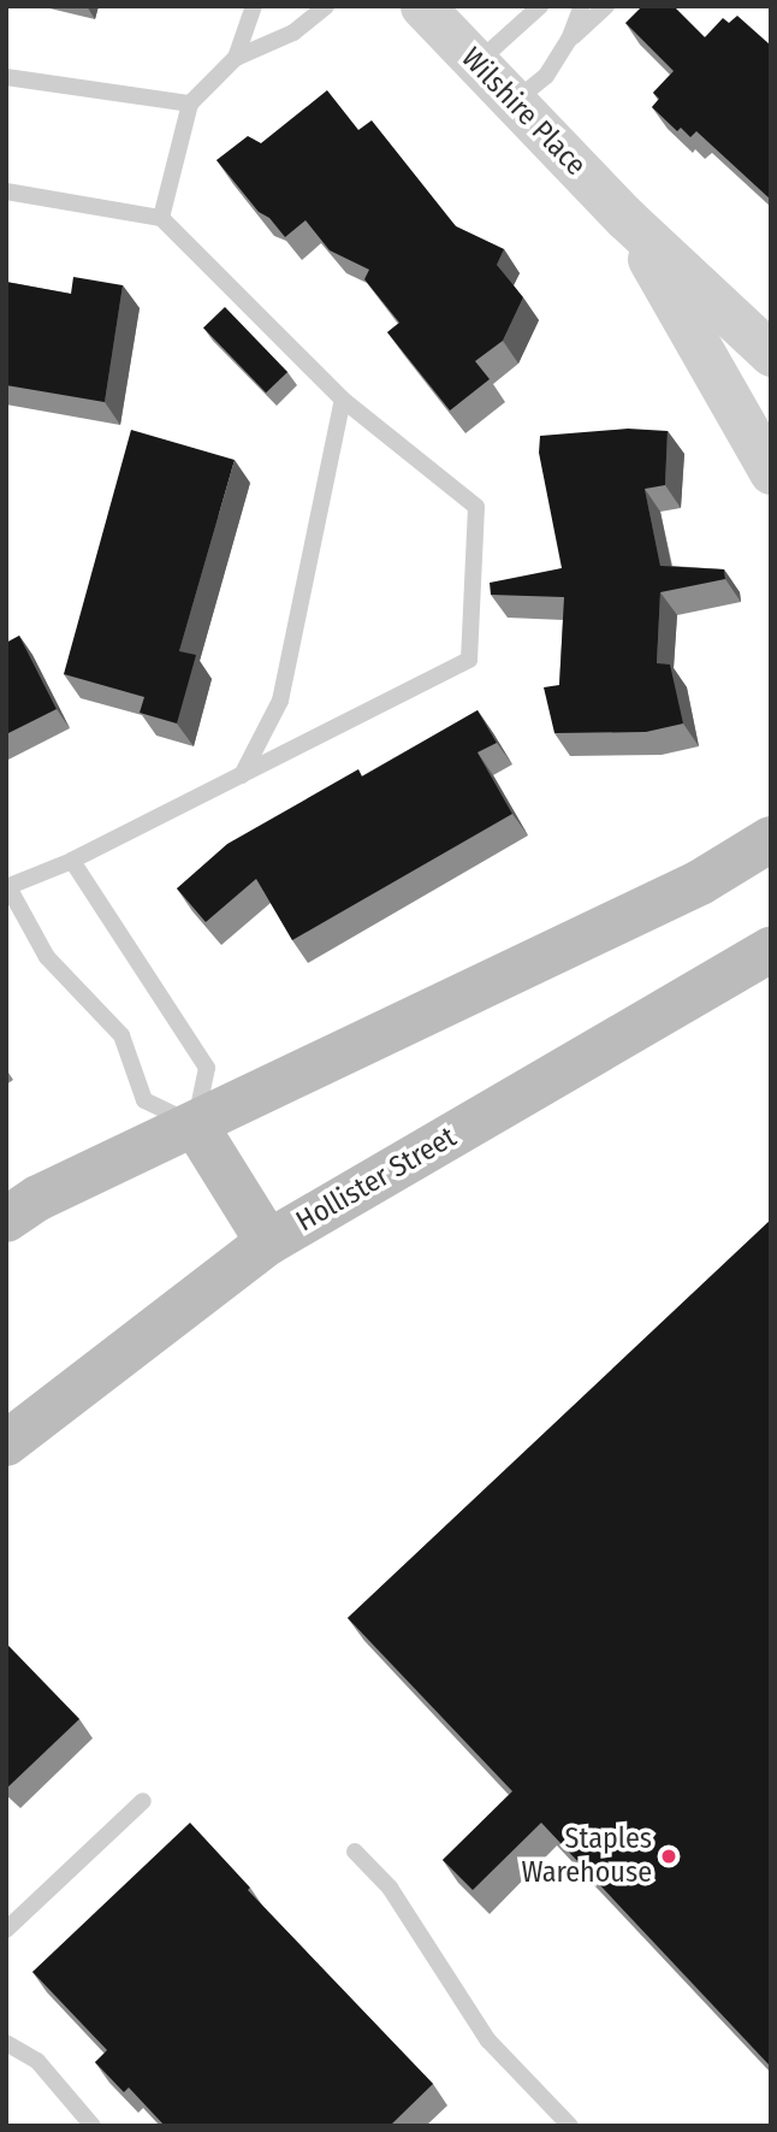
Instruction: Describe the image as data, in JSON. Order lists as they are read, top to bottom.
{
  "streets": {
    "main road": ["Hollister Street"],
    "street": ["Wilshire Place"]
  },
  "places": ["Staples Warehouse"]
}
